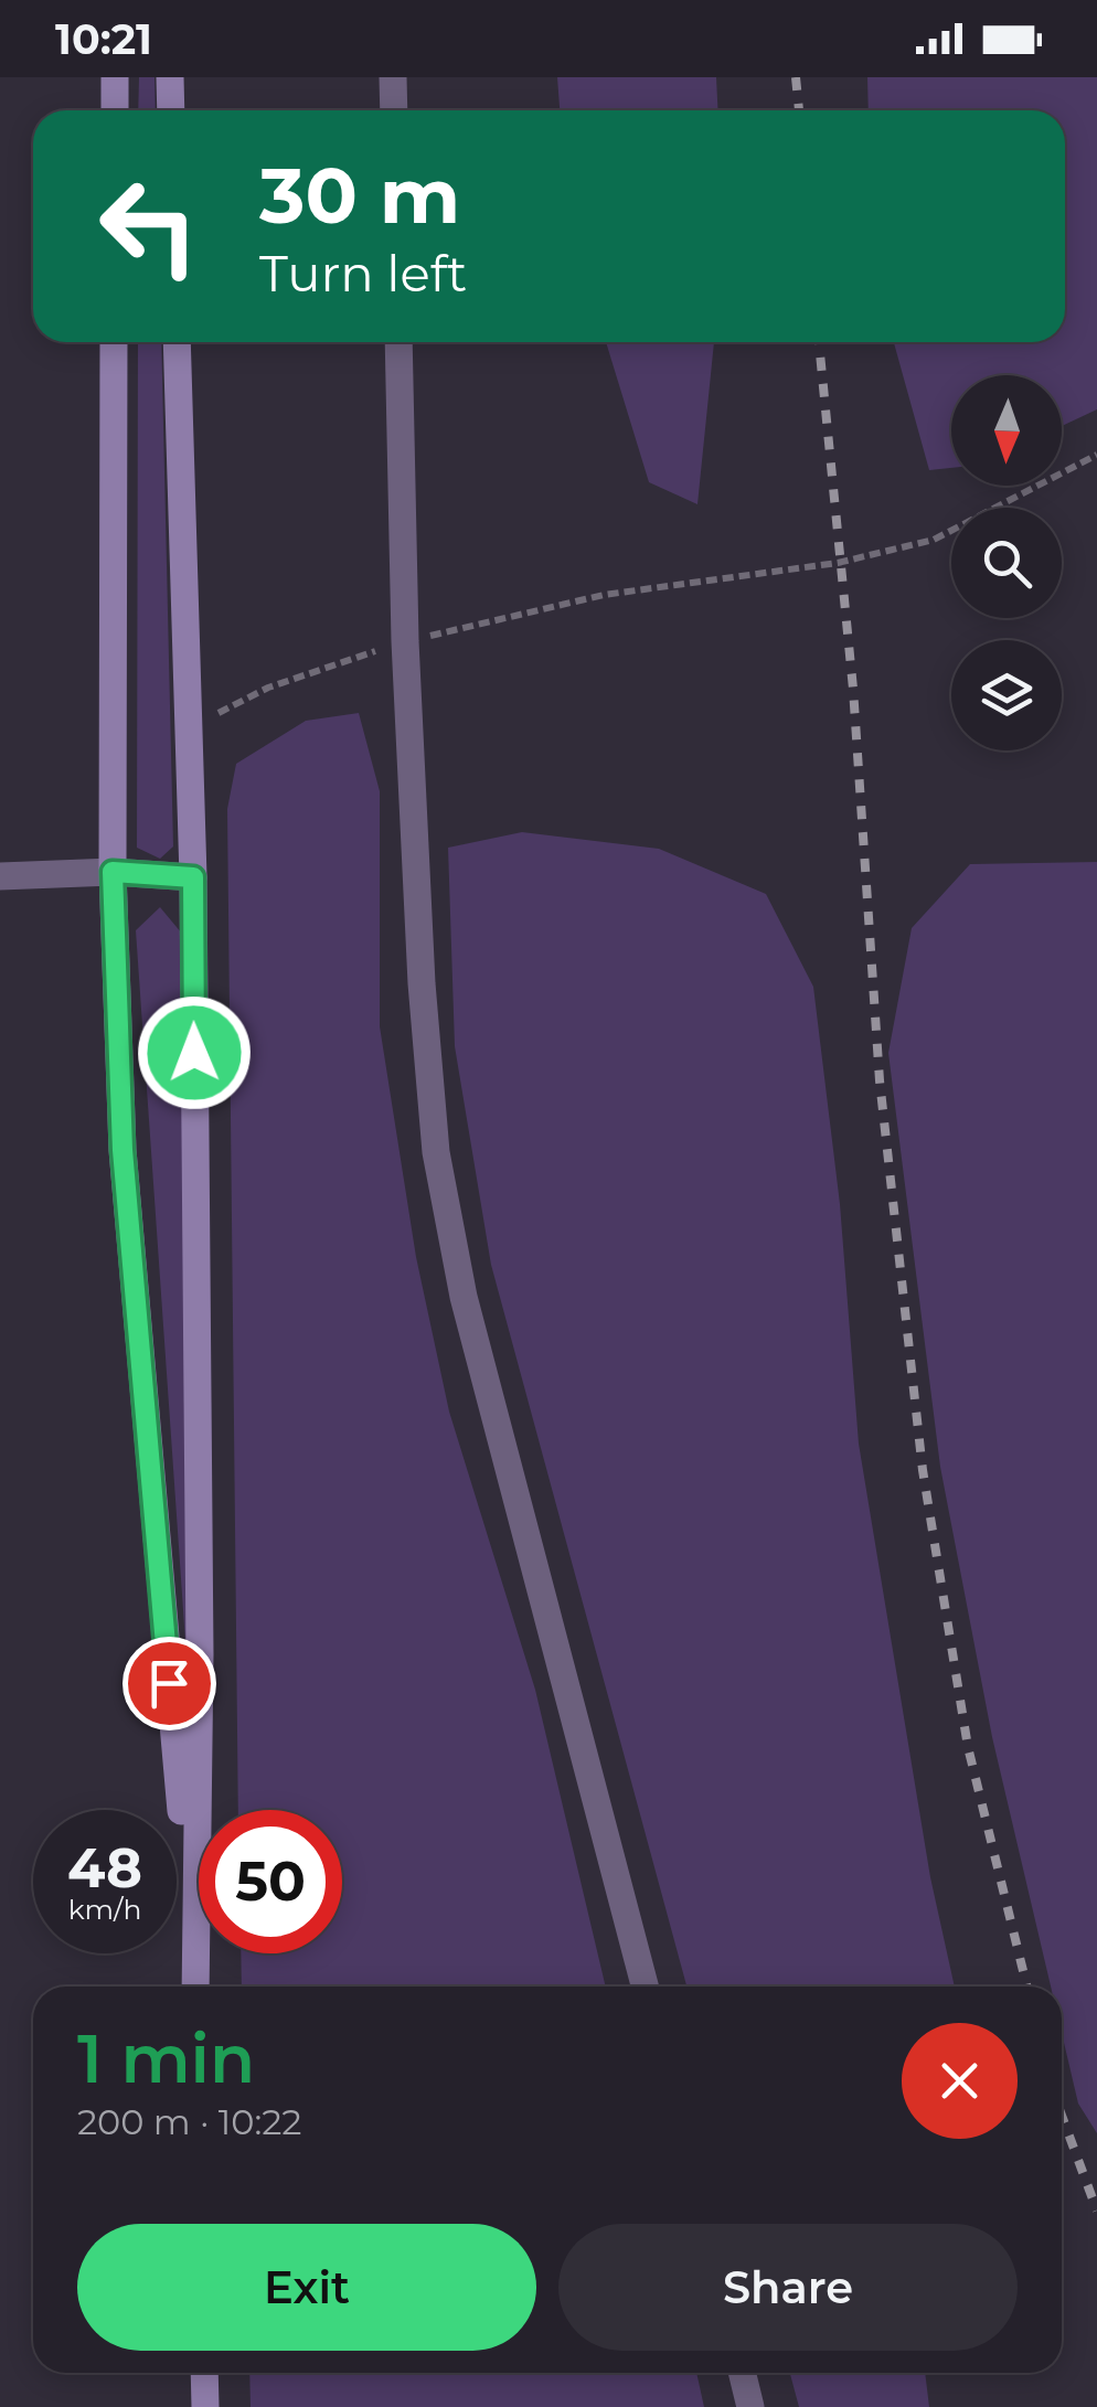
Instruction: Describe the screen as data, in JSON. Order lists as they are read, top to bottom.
{
  "north": "bottom",
  "page": {
    "status": "10:21",
    "turn": ["30 m", "Turn left"],
    "speed": "48 km/h",
    "limit": "50",
    "heading": ["1 min", "200 m · 10:22"],
    "buttons": ["Exit", "Share"]
  }
}
